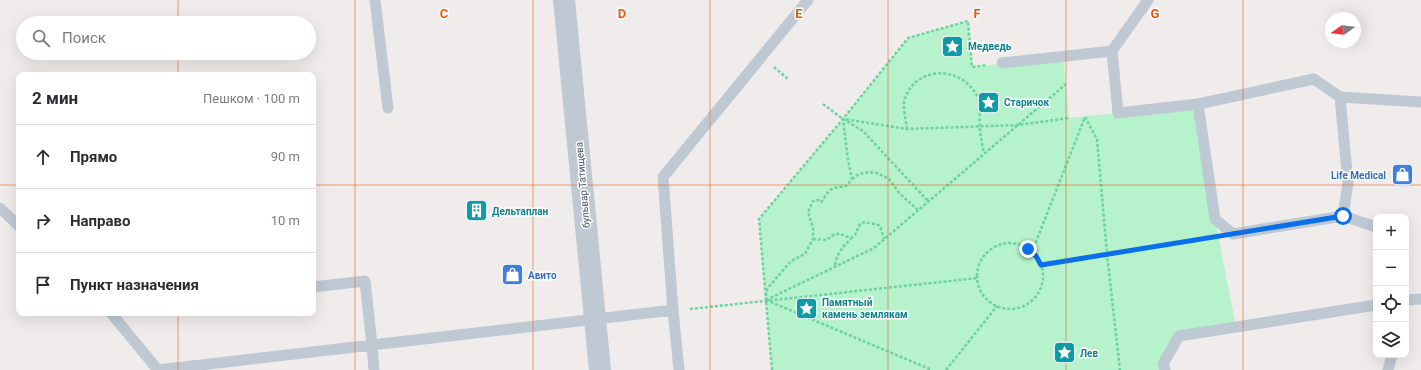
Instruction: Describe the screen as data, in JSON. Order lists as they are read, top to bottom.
{
  "streets": {
    "street": ["бульвар Татищева"]
  },
  "places": {
    "place": [
      "Медведь",
      "Старичок",
      "Памятный камень землякам",
      "Лев"
    ],
    "shop": ["Life Medical", "Авито"],
    "building": ["Дельтаплан"]
  },
  "north": "left",
  "page": {
    "search": "Поиск",
    "heading": ["2 мин", "Пешком · 100 m"],
    "list": [
      ["Прямо", "90 m"],
      ["Направо", "10 m"],
      "Пункт назначения"
    ],
    "map_buttons": ["+", "−"]
  },
  "grid": {
    "columns": [
      "C",
      "D",
      "E",
      "F",
      "G"
    ]
  }
}
